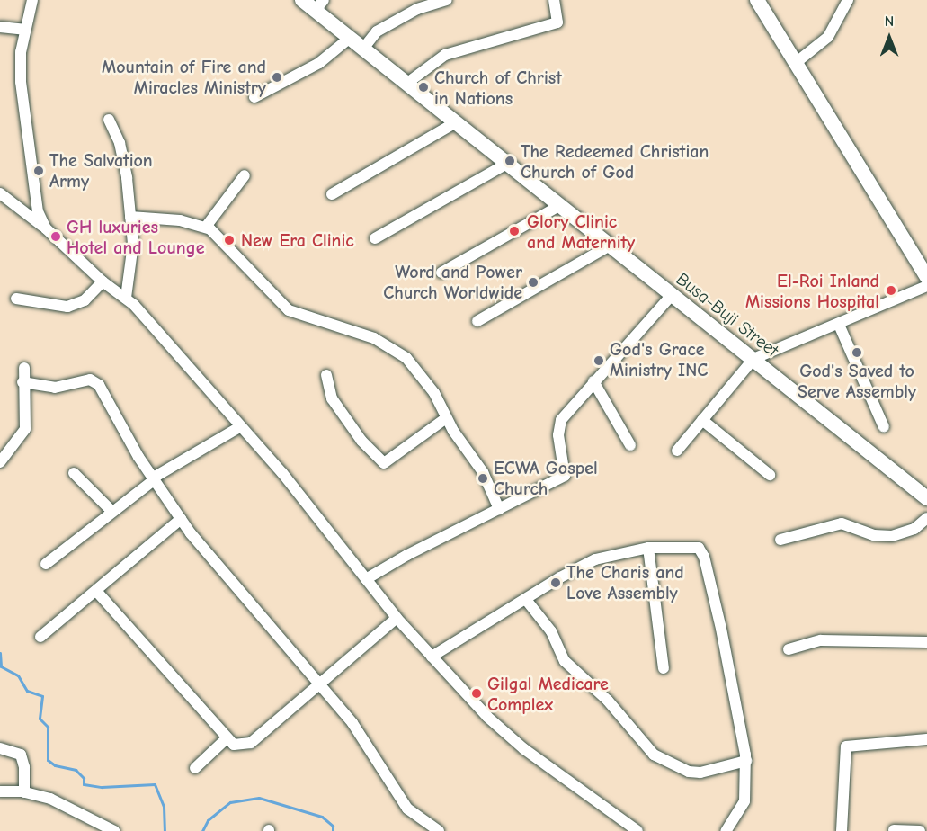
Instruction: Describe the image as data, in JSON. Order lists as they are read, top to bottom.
{
  "streets": {
    "street": ["Busa-Buji Street"]
  },
  "places": [
    "Mountain of Fire and Miracles Ministry",
    "Church of Christ in Nations",
    "The Redeemed Christian Church of God",
    "The Salvation Army",
    "Glory Clinic and Maternity",
    "GH luxuries Hotel and Lounge",
    "New Era Clinic",
    "Word and Power Church Worldwide",
    "El-Roi Inland Missions Hospital",
    "God's Saved to Serve Assembly",
    "God's Grace Ministry INC",
    "ECWA Gospel Church",
    "The Charis and Love Assembly",
    "Gilgal Medicare Complex"
  ],
  "north": "top"
}
